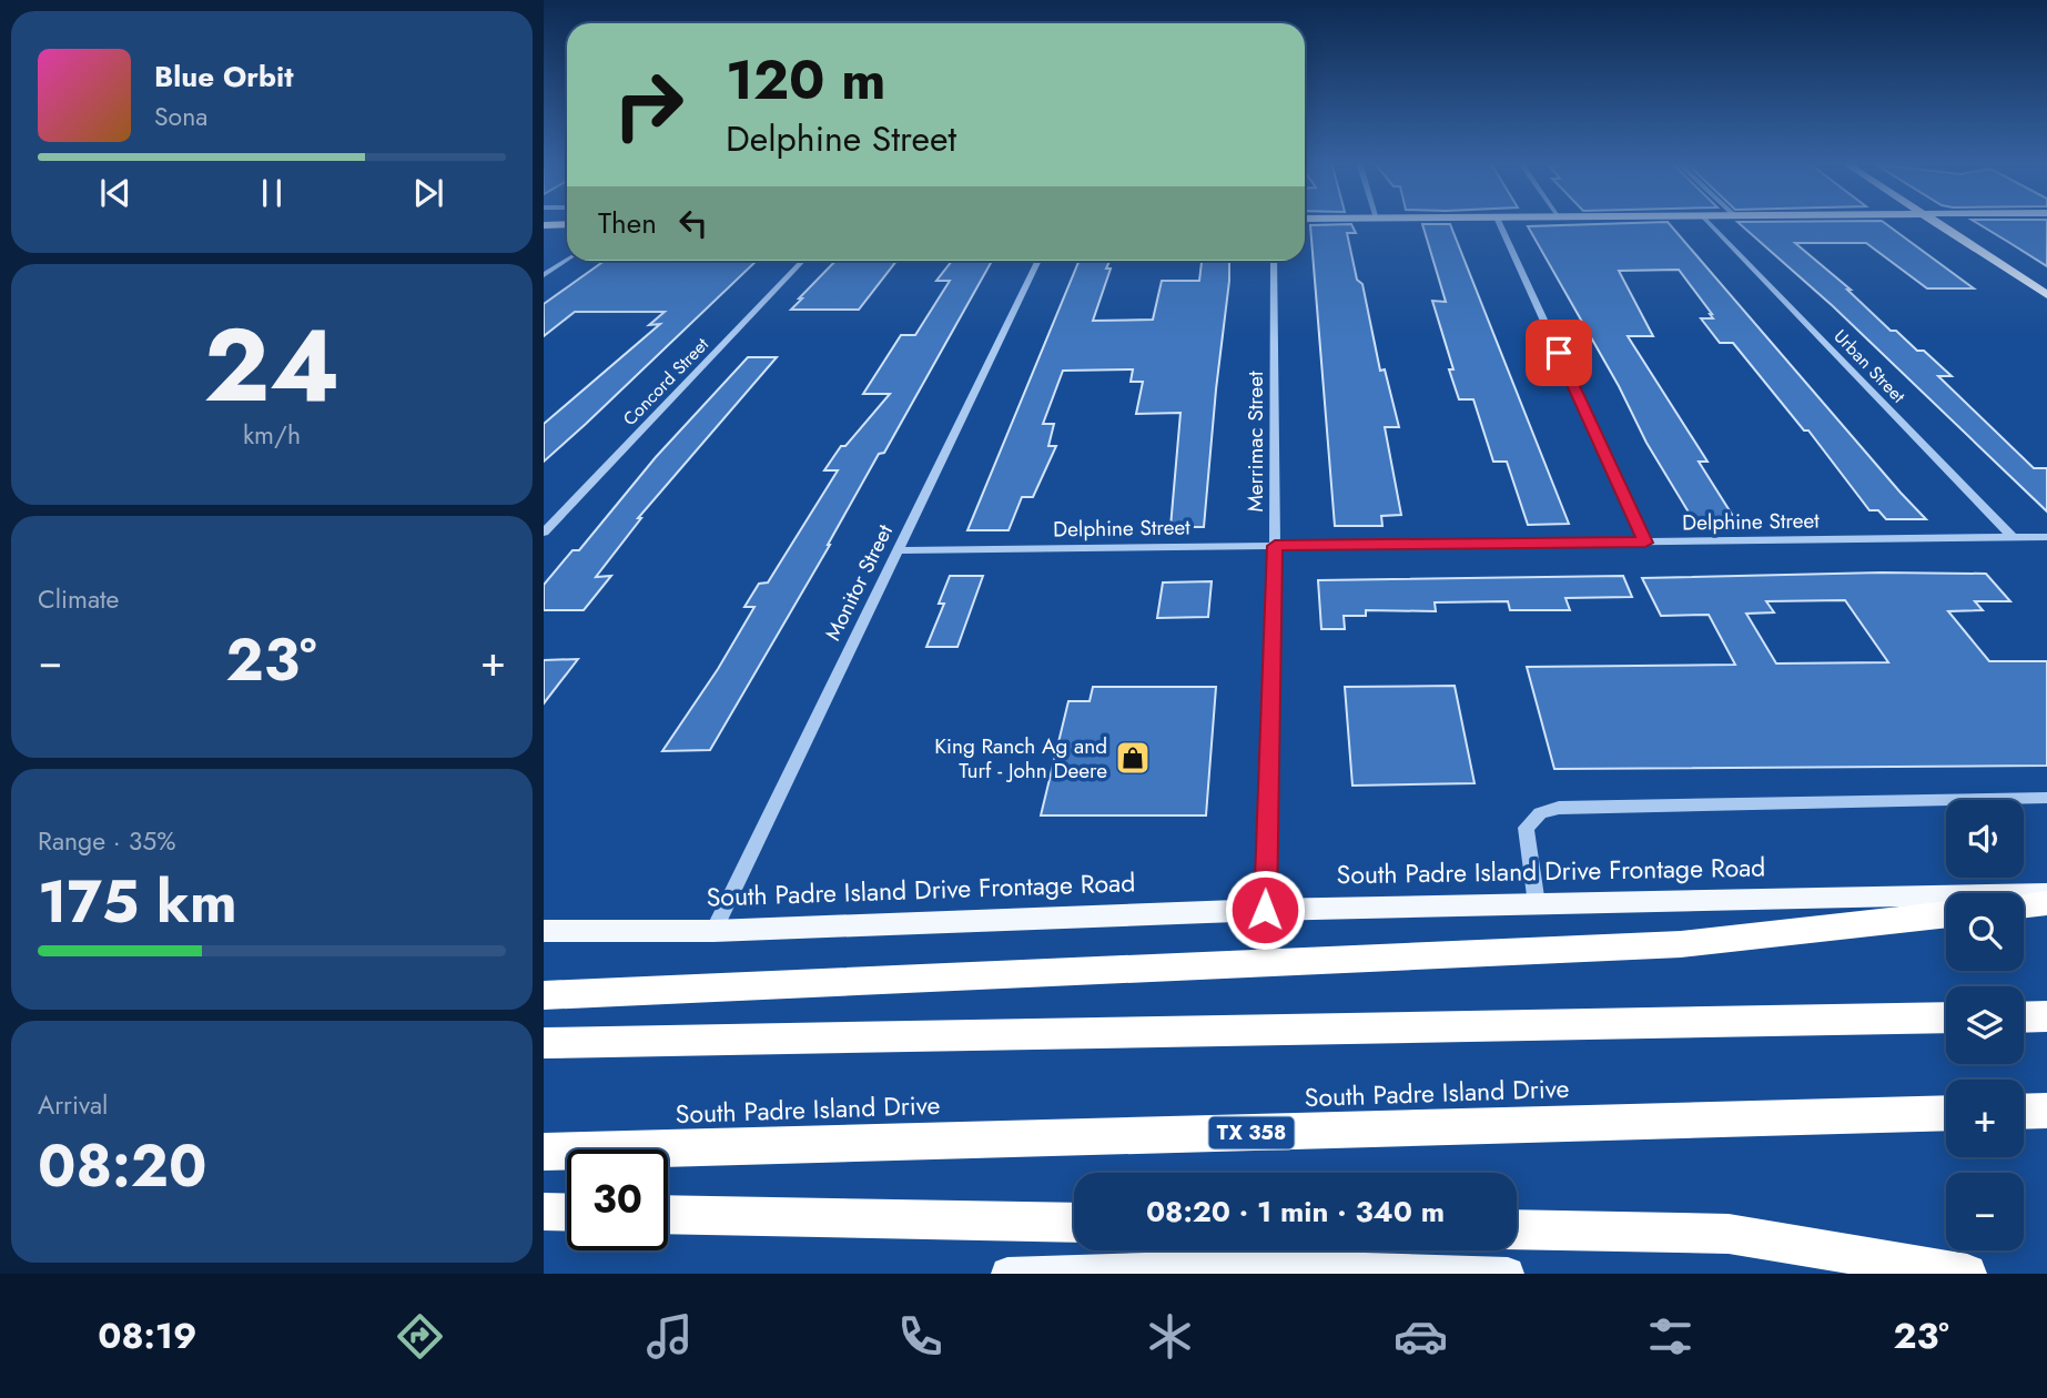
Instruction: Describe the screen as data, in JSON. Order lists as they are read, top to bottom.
{
  "streets": {
    "highway": ["South Padre Island Drive", "TX 358"],
    "main road": ["South Padre Island Drive Frontage Road"],
    "street": [
      "Urban Street",
      "Concord Street",
      "Merrimac Street",
      "Delphine Street",
      "Monitor Street"
    ]
  },
  "crossings": [
    ["Urban Street", "Delphine Street"],
    ["Merrimac Street", "Delphine Street"],
    ["Merrimac Street", "South Padre Island Drive Frontage Road"],
    ["Delphine Street", "Monitor Street"],
    ["Monitor Street", "South Padre Island Drive Frontage Road"]
  ],
  "places": {
    "shop": ["King Ranch Ag and Turf - John Deere"]
  },
  "page": {
    "turn": ["120 m", "Delphine Street"],
    "song": ["Blue Orbit", "Sona"],
    "then": "Then",
    "tile": [
      ["24", "km/h"],
      "Climate",
      ["Range · 35%", "175 km"],
      ["Arrival", "08:20"]
    ],
    "heat": ["−", "23°", "+"],
    "map_buttons": ["+", "−"],
    "limit": "30",
    "trip": "08:20 · 1 min · 340 m",
    "tabs": ["08:19", "23°"]
  }
}
